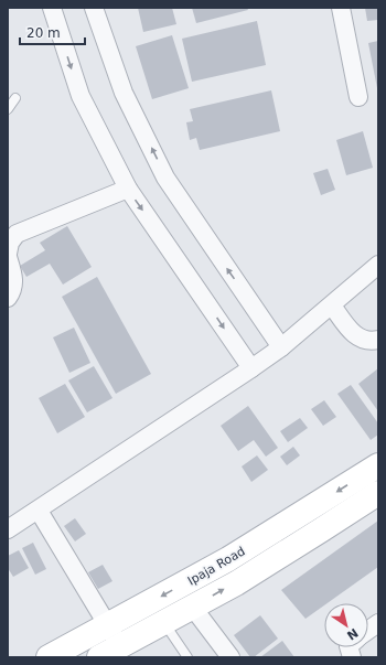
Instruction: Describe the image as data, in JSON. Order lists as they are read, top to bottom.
{
  "streets": {
    "main road": ["Ipaja Road"]
  },
  "scale_bar": "20 m",
  "north": "bottom right"
}
